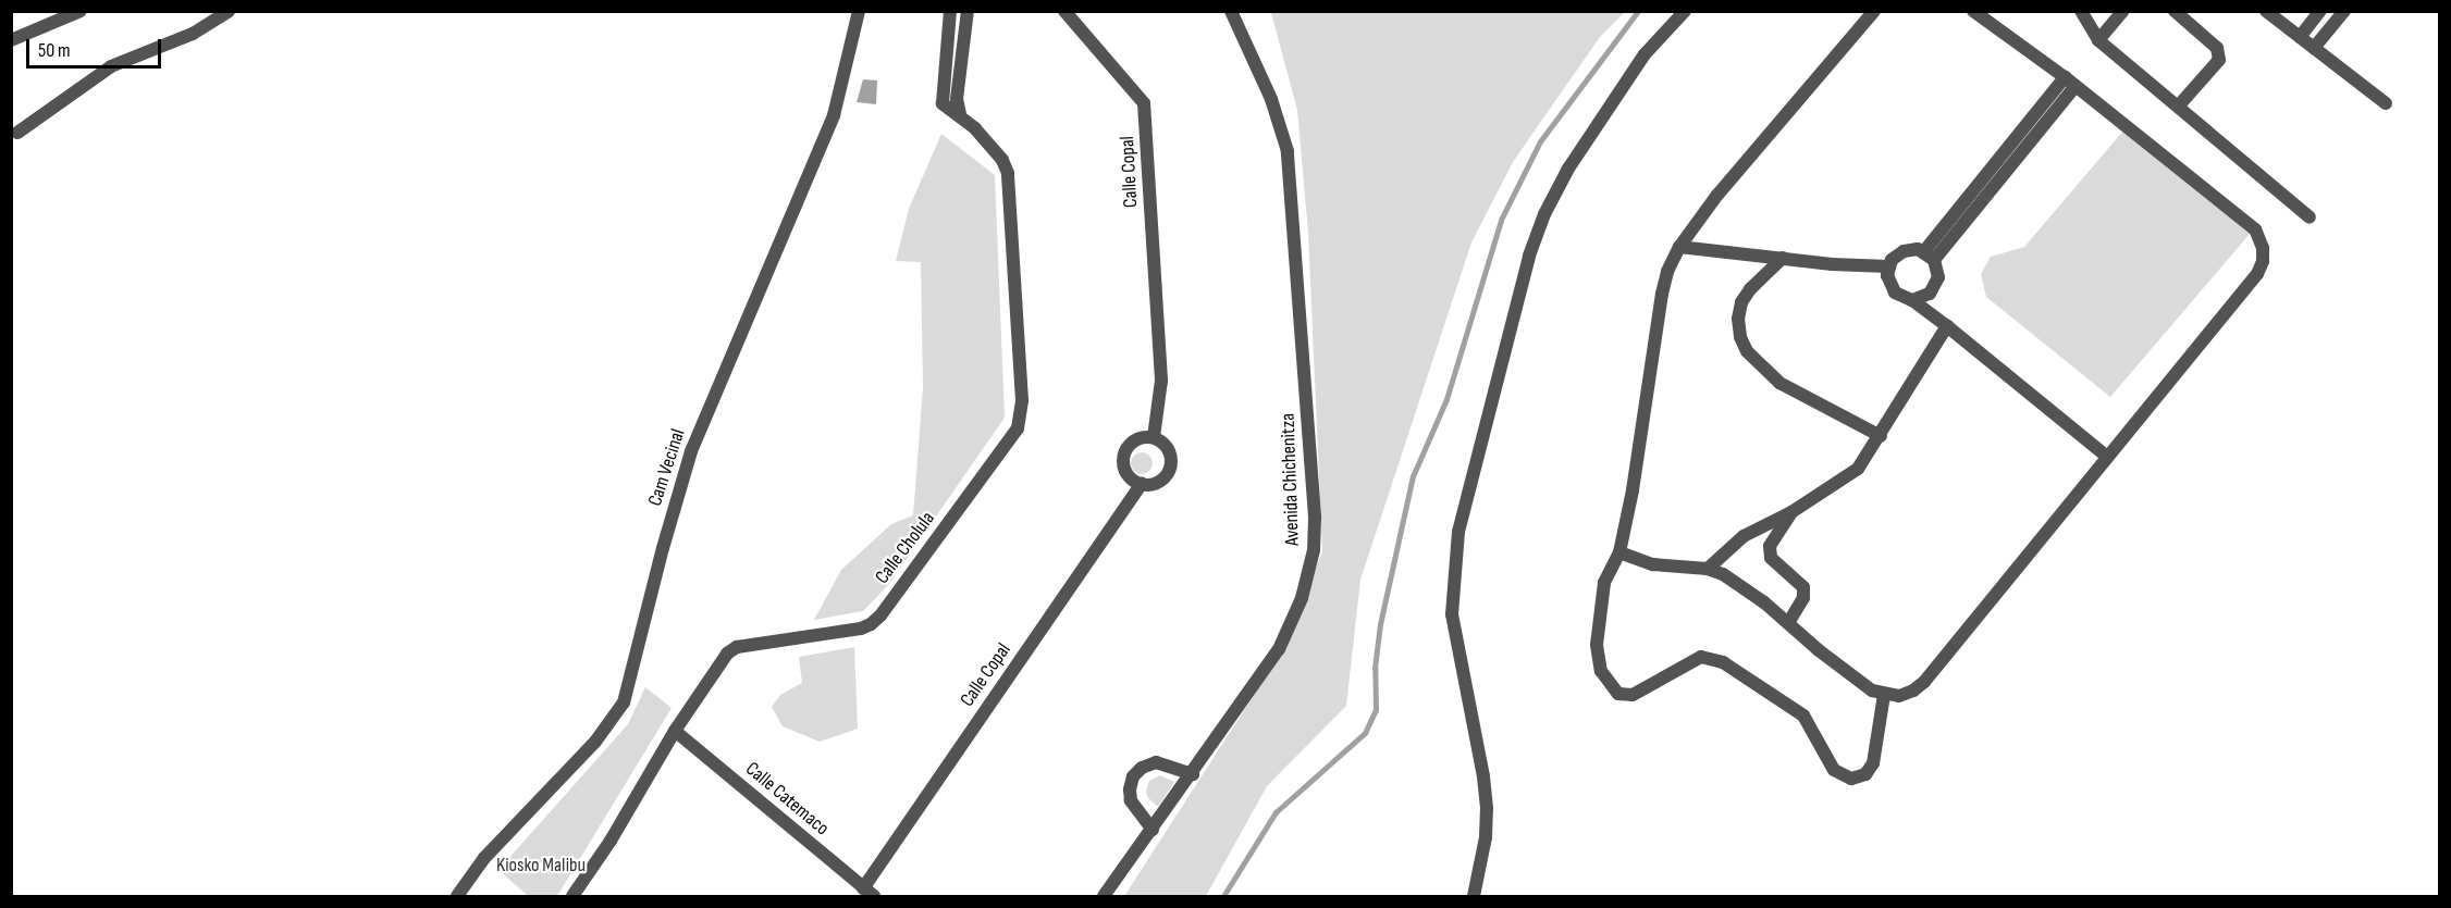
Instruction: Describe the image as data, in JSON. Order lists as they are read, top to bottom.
{
  "streets": {
    "street": [
      "Calle Copal",
      "Cam Vecinal",
      "Avenida Chichenitza",
      "Calle Cholula",
      "Calle Catemaco"
    ]
  },
  "crossings": [
    ["Calle Copal", "Calle Catemaco"],
    ["Calle Cholula", "Calle Catemaco"]
  ],
  "parks": ["Kiosko Malibu"],
  "scale_bar": "50 m"
}
